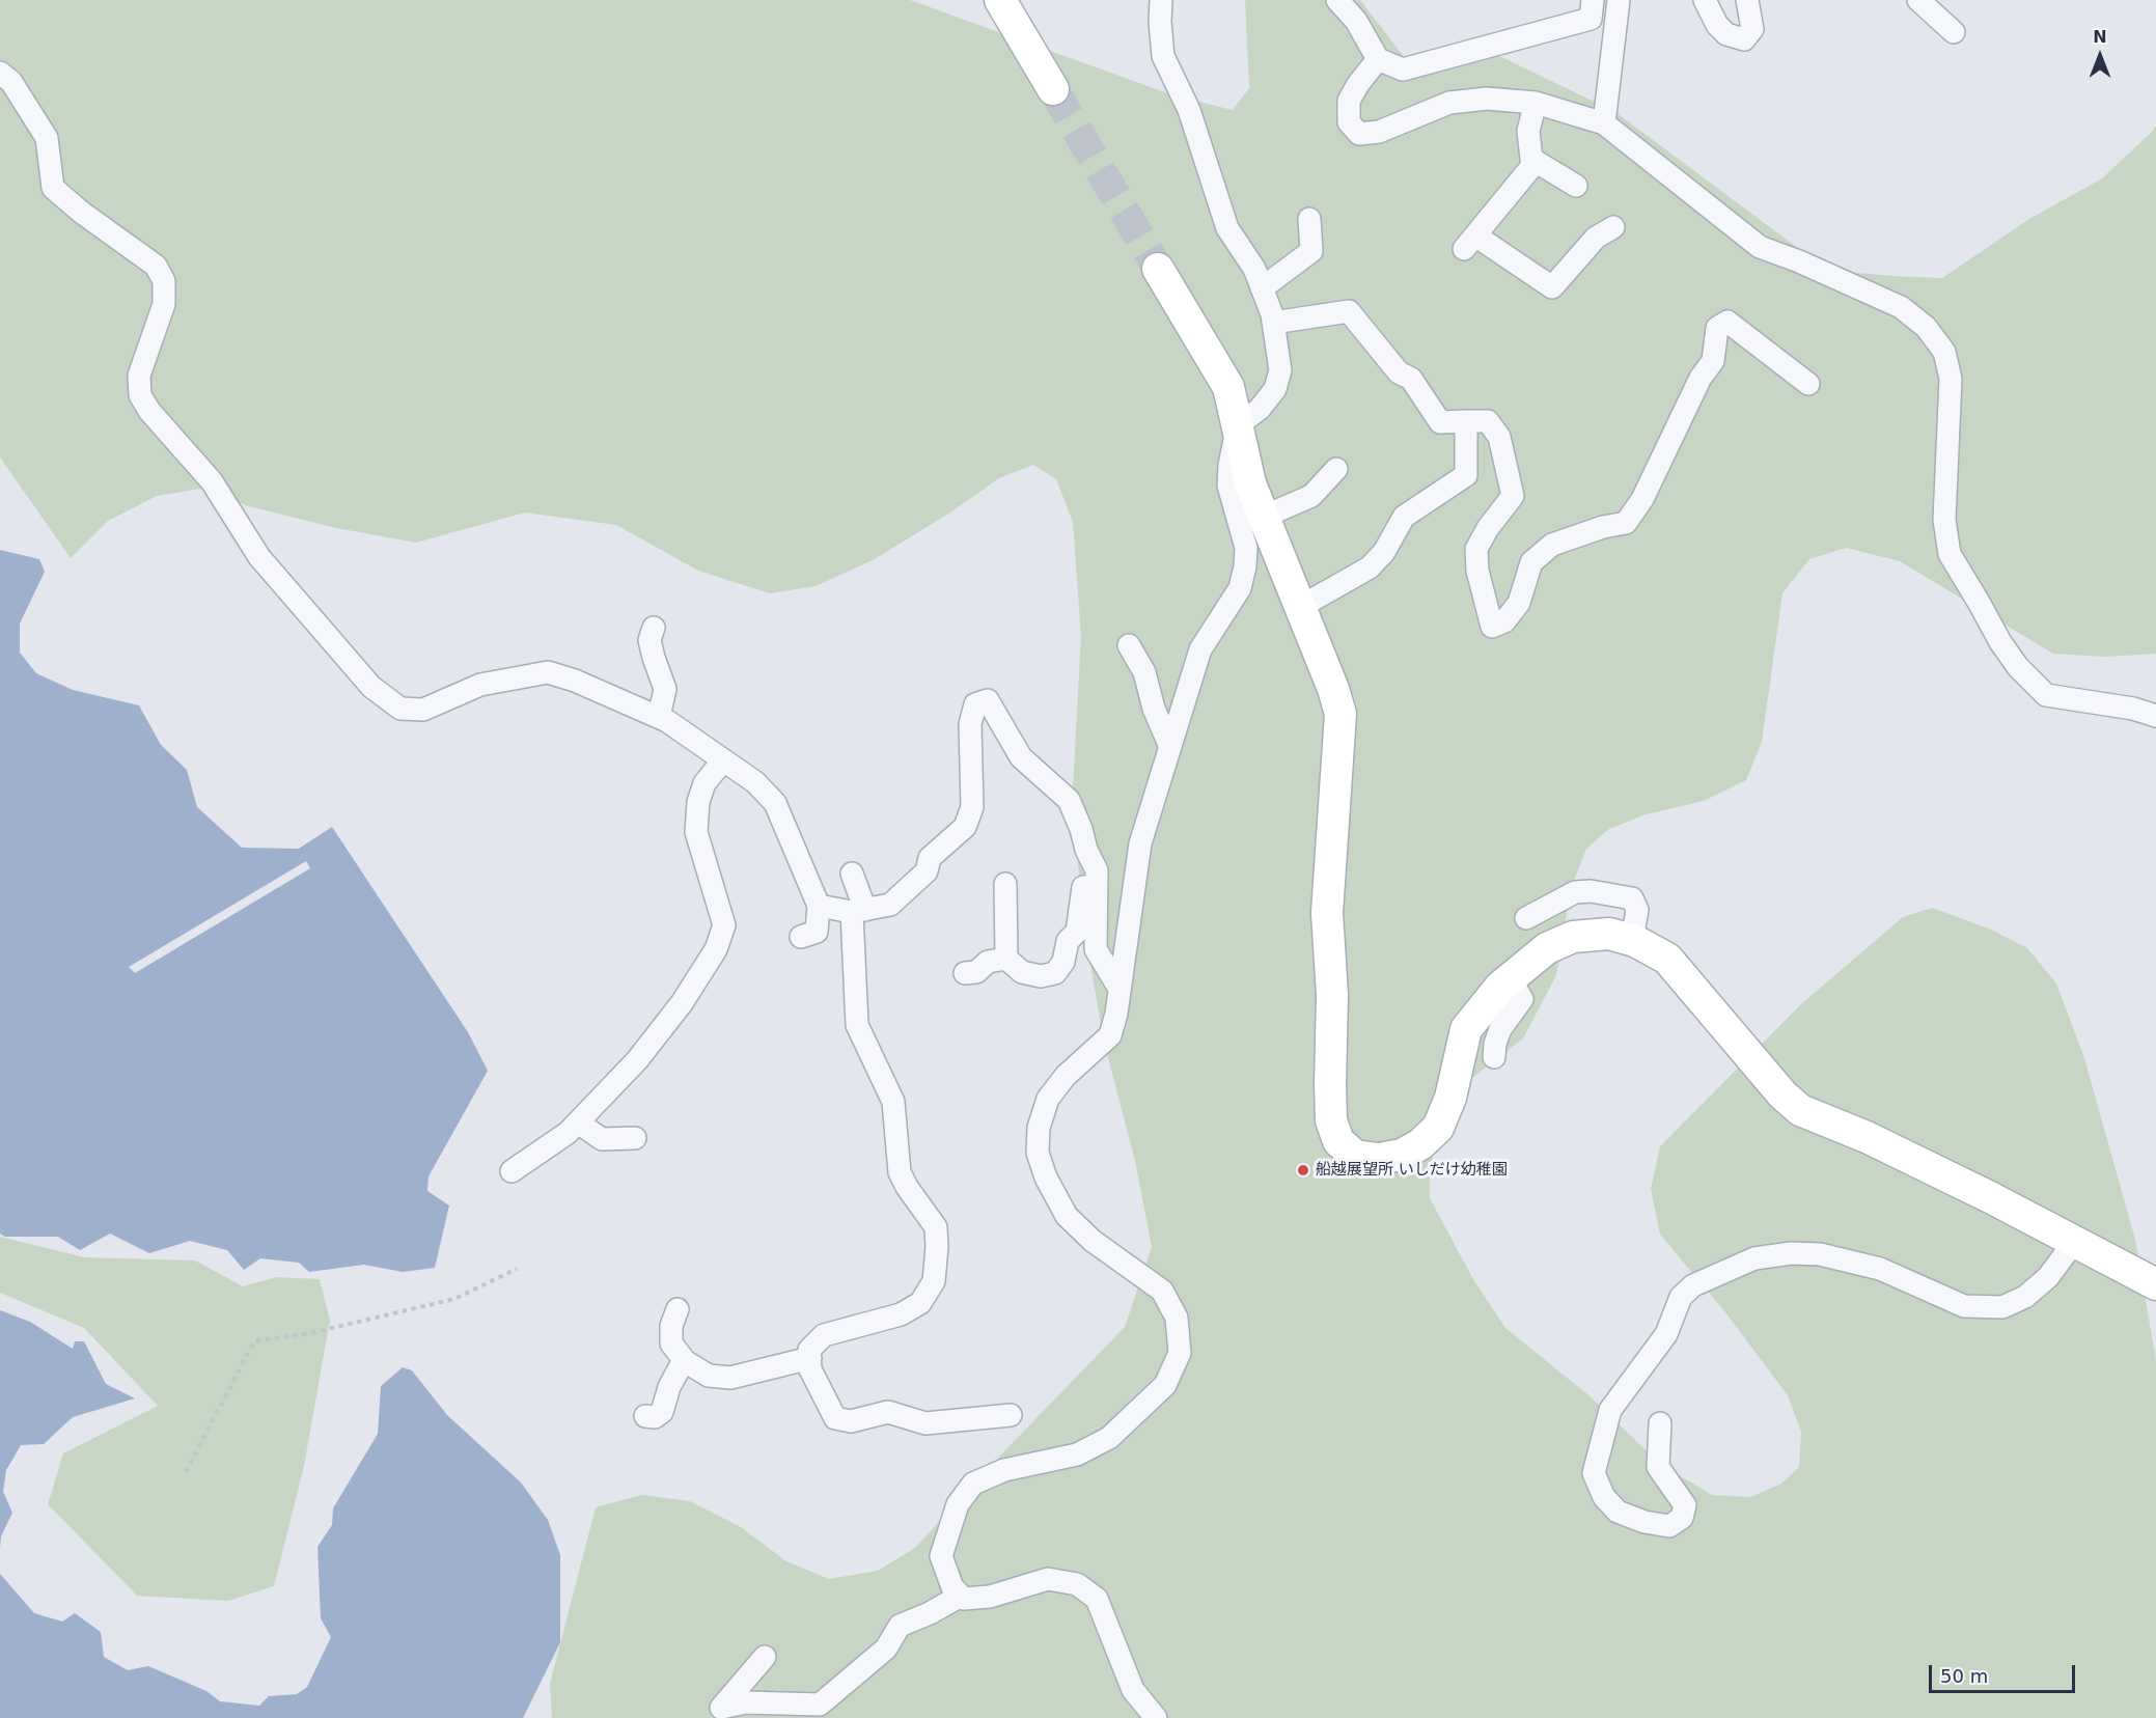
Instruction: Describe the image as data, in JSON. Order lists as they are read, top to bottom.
{
  "places": ["船越展望所 いしだけ幼稚園"],
  "scale_bar": "50 m",
  "north": "top"
}
